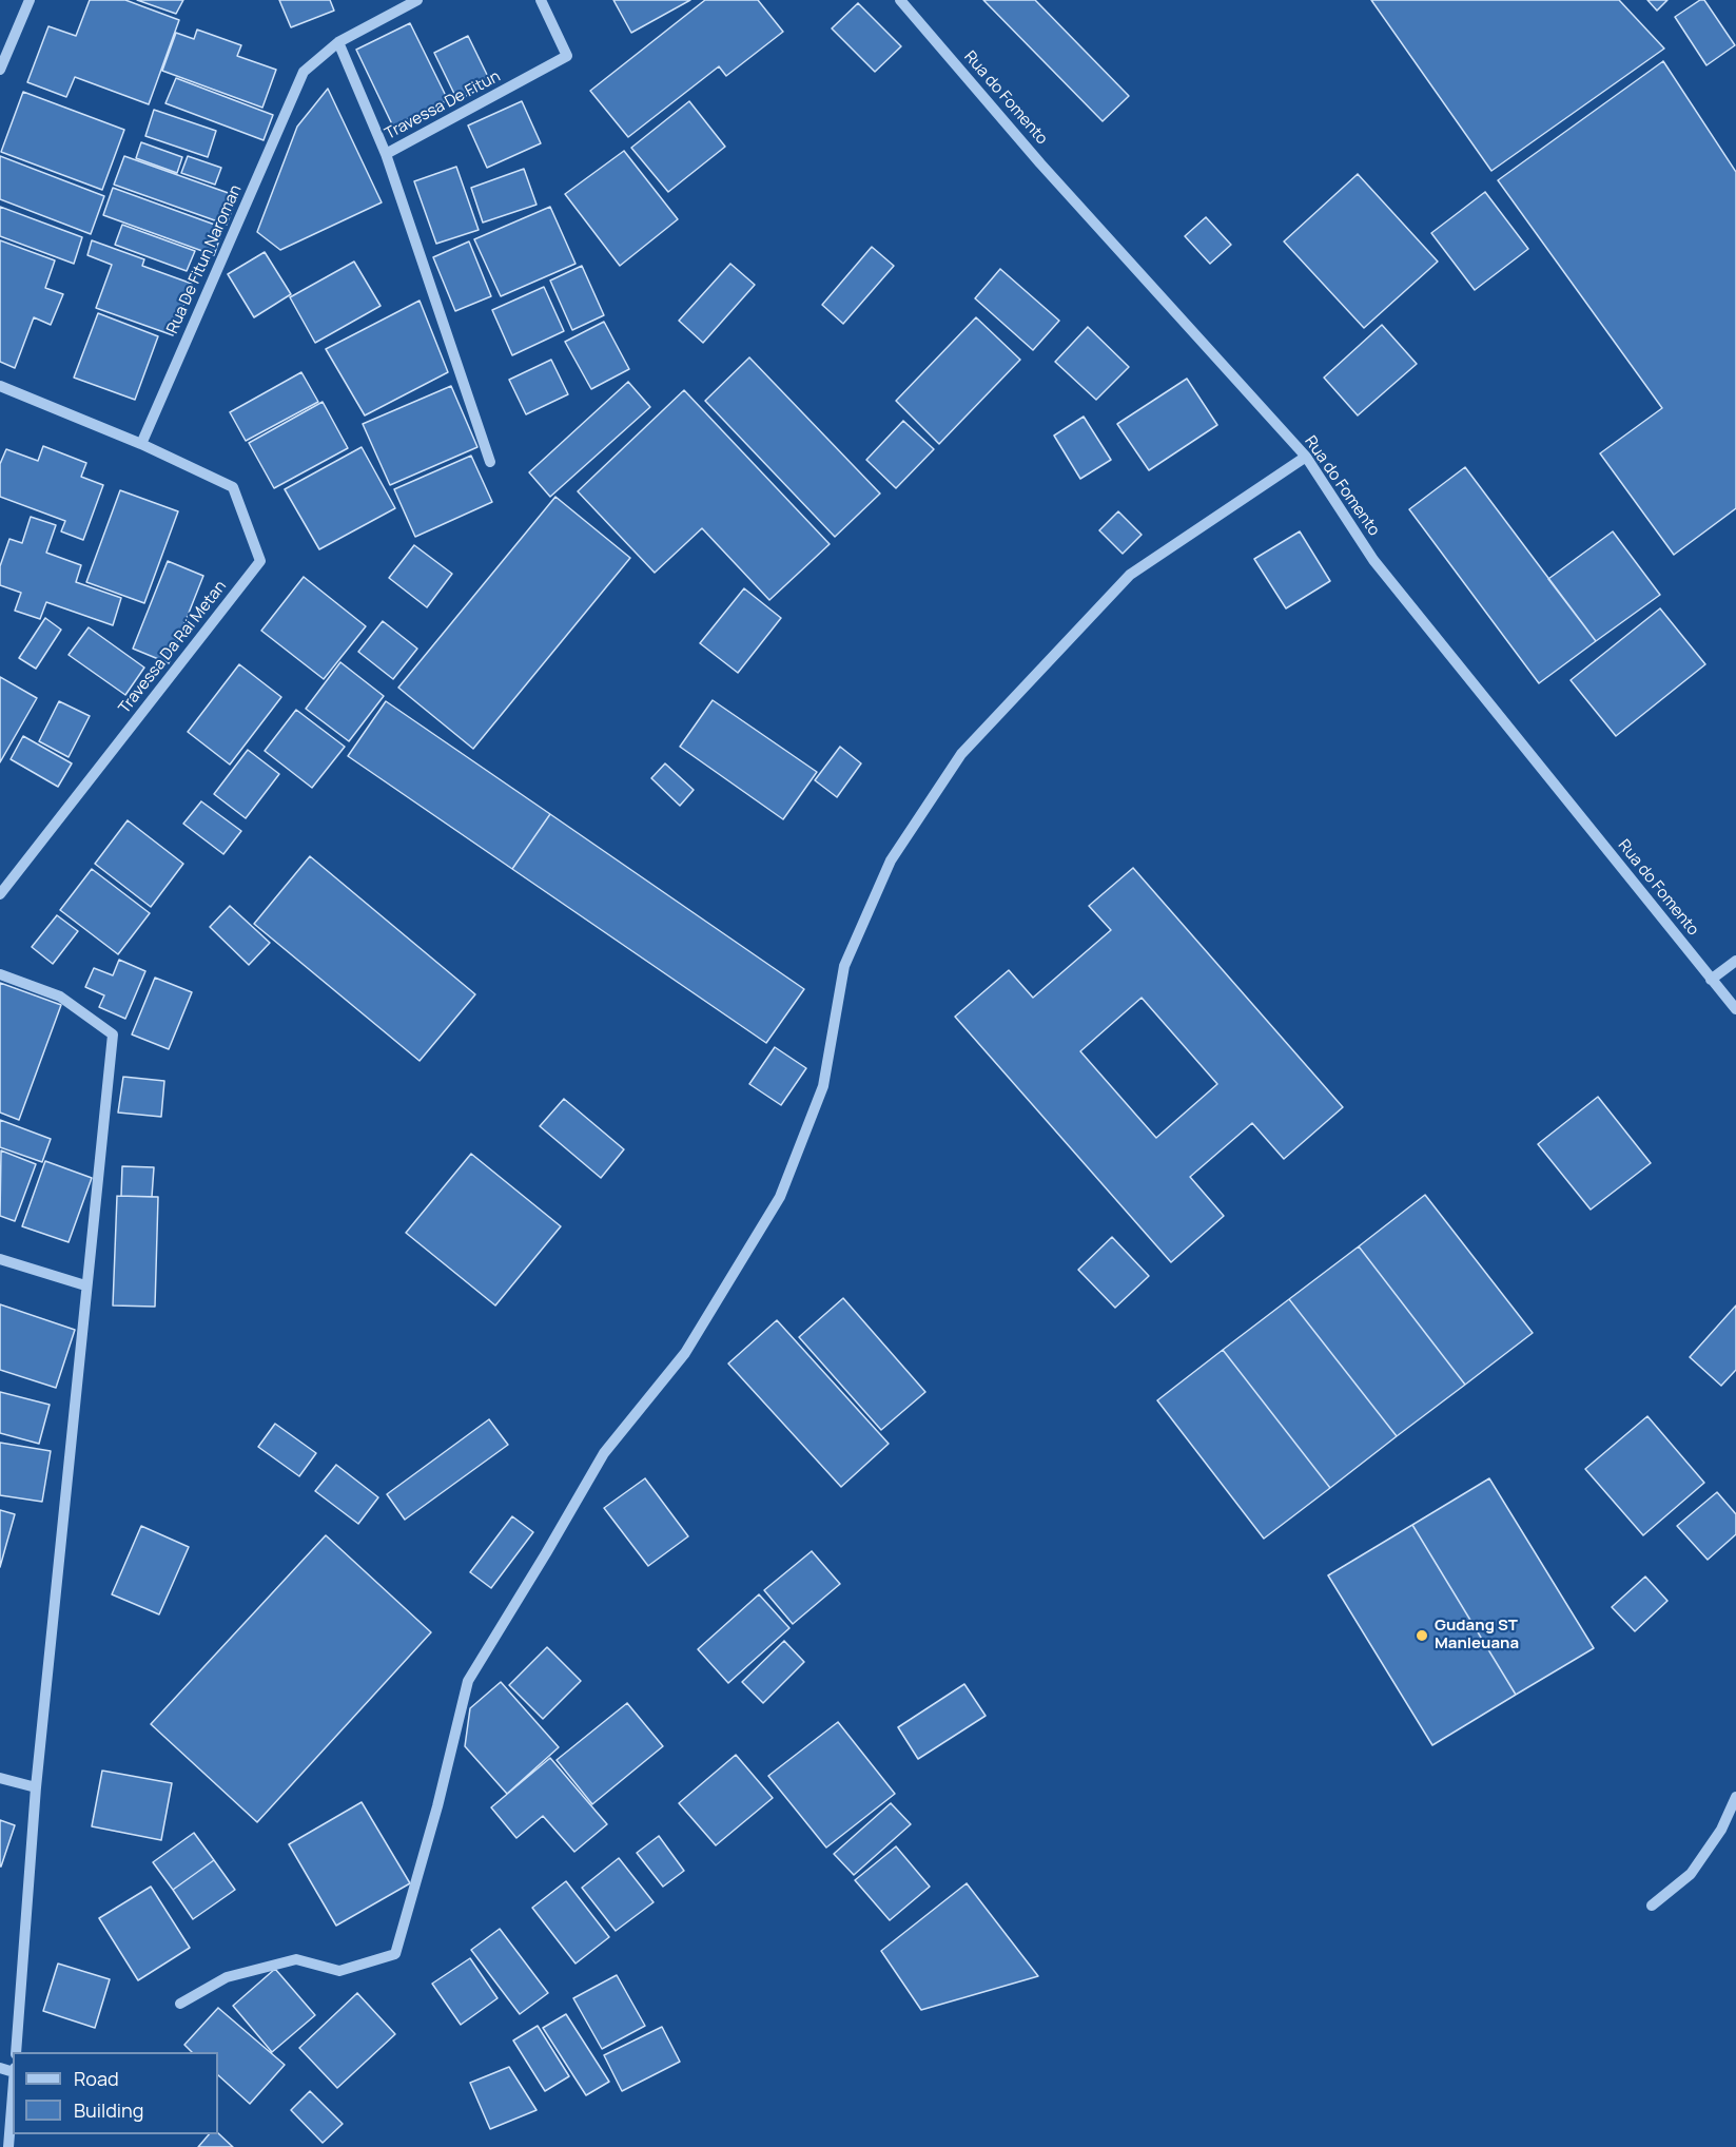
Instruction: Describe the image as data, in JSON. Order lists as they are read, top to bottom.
{
  "streets": {
    "street": [
      "Rua do Fomento",
      "Travessa De Fitun",
      "Rua De Fitun Naroman",
      "Travessa Da Rai Metan"
    ]
  },
  "crossings": [
    ["Travessa De Fitun", "Rua De Fitun Naroman"],
    ["Rua De Fitun Naroman", "Travessa Da Rai Metan"]
  ],
  "places": ["Gudang ST Manleuana"],
  "legend": ["Road", "Building"]
}
